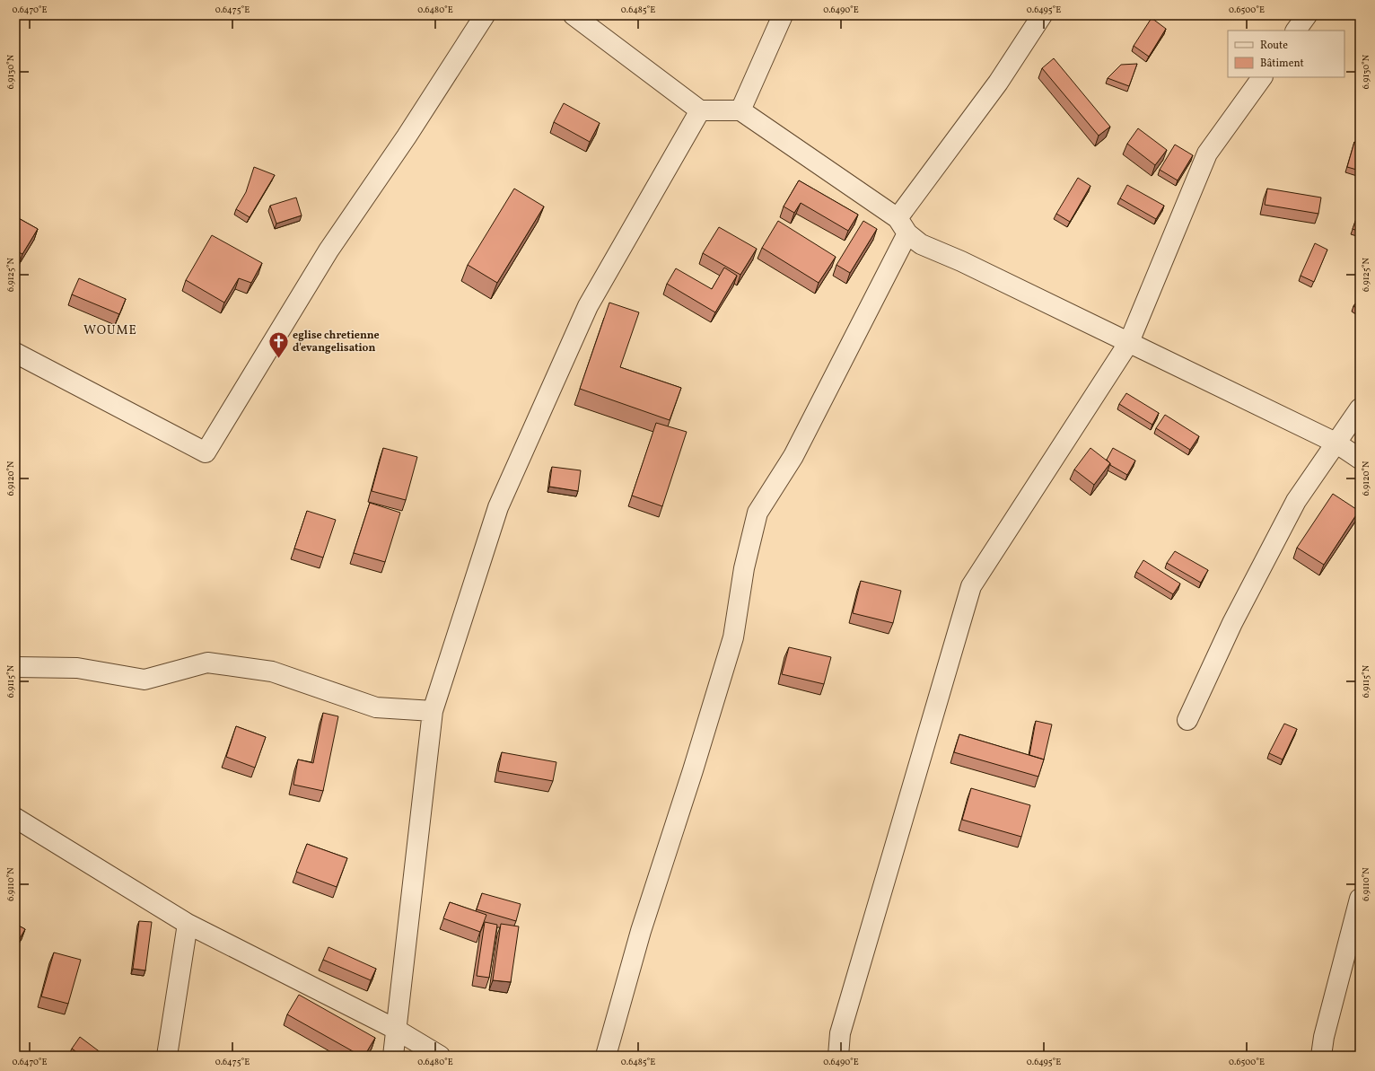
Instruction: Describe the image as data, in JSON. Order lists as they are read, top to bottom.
{
  "districts": ["WOUME"],
  "places": {
    "church": ["eglise chretienne d'evangelisation"]
  },
  "legend": ["Route", "Bâtiment"],
  "coordinates": [
    "0.6470°E",
    "0.6475°E",
    "0.6480°E",
    "0.6485°E",
    "0.6490°E",
    "0.6495°E",
    "0.6500°E",
    "6.9130°N",
    "6.9125°N",
    "6.9120°N",
    "6.9115°N",
    "6.9110°N"
  ]
}
